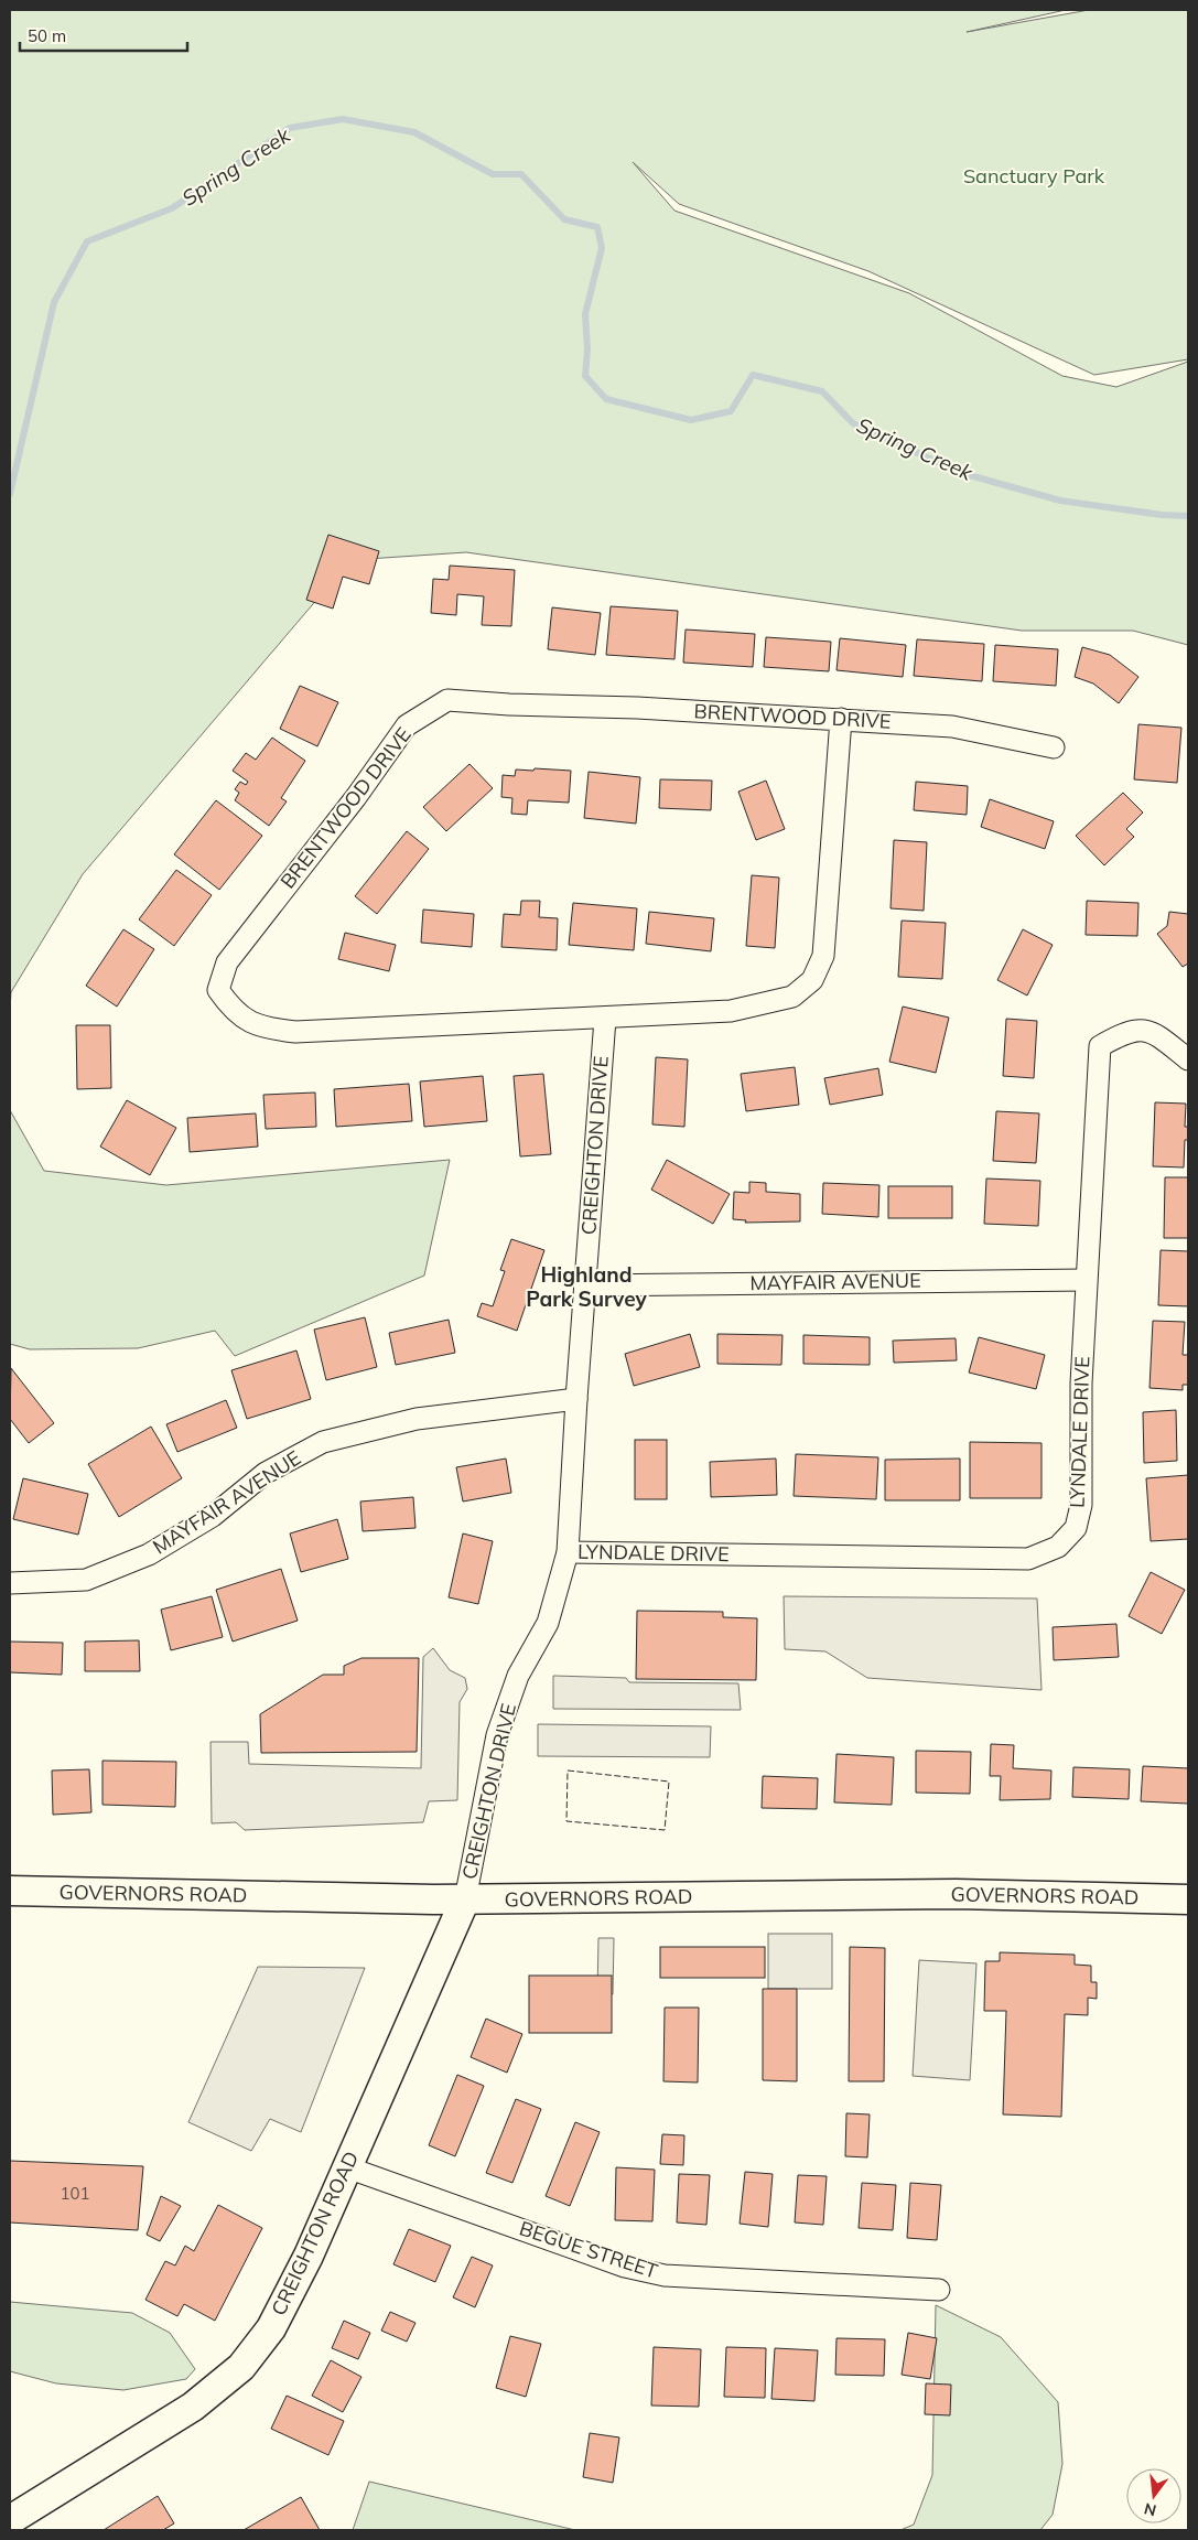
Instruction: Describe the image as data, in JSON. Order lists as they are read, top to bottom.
{
  "streets": {
    "main road": ["GOVERNORS ROAD", "CREIGHTON ROAD"],
    "street": [
      "BRENTWOOD DRIVE",
      "CREIGHTON DRIVE",
      "MAYFAIR AVENUE",
      "LYNDALE DRIVE",
      "BEGUE STREET"
    ]
  },
  "crossings": [
    ["BRENTWOOD DRIVE", "CREIGHTON DRIVE"],
    ["CREIGHTON DRIVE", "MAYFAIR AVENUE"],
    ["CREIGHTON DRIVE", "LYNDALE DRIVE"],
    ["CREIGHTON DRIVE", "GOVERNORS ROAD"],
    ["CREIGHTON DRIVE", "CREIGHTON ROAD"],
    ["MAYFAIR AVENUE", "LYNDALE DRIVE"],
    ["GOVERNORS ROAD", "CREIGHTON ROAD"],
    ["CREIGHTON ROAD", "BEGUE STREET"]
  ],
  "districts": ["Highland Park Survey"],
  "water": ["Spring Creek"],
  "parks": ["Sanctuary Park"],
  "house_numbers": ["101"],
  "scale_bar": "50 m",
  "north": "bottom"
}
